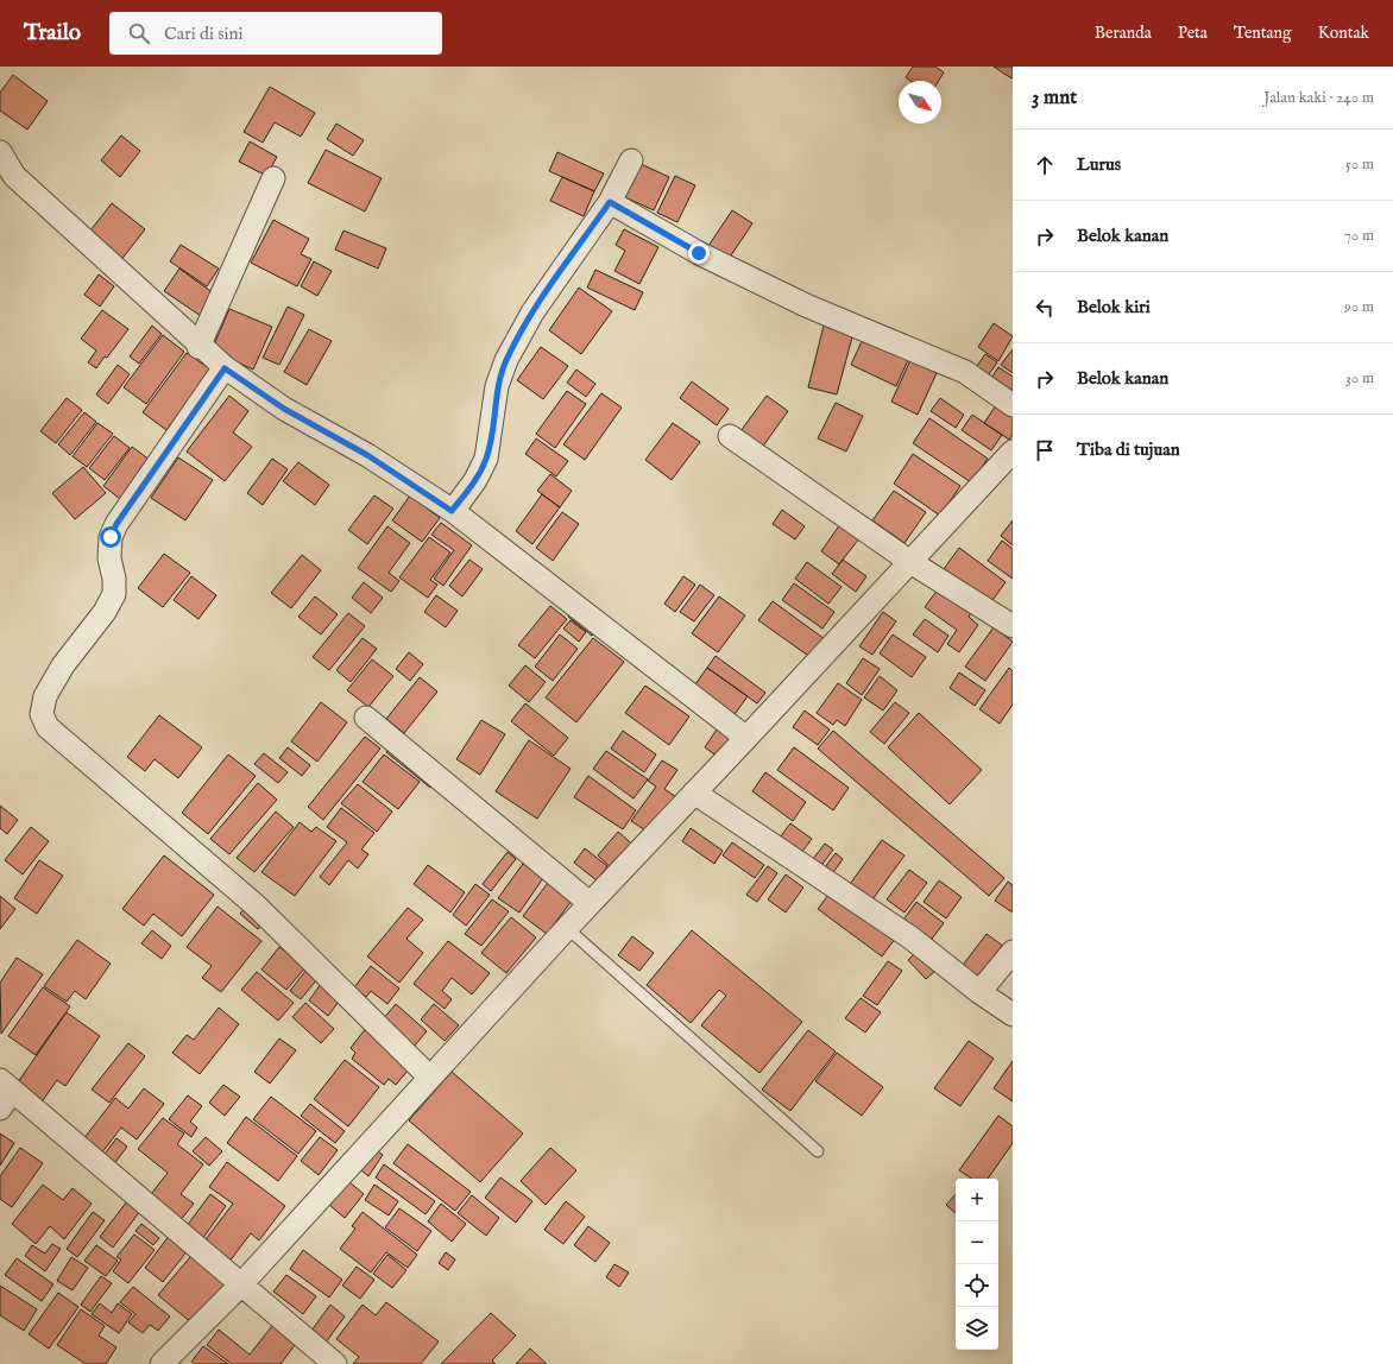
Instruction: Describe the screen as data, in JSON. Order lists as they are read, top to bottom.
{
  "north": "bottom right",
  "page": {
    "header": "Trailo",
    "search": "Cari di sini",
    "nav": [
      "Beranda",
      "Peta",
      "Tentang",
      "Kontak"
    ],
    "heading": ["3 mnt", "Jalan kaki · 240 m"],
    "list": [
      ["Lurus", "50 m"],
      ["Belok kanan", "70 m"],
      ["Belok kiri", "90 m"],
      ["Belok kanan", "30 m"],
      "Tiba di tujuan"
    ],
    "map_buttons": ["+", "−"]
  }
}
